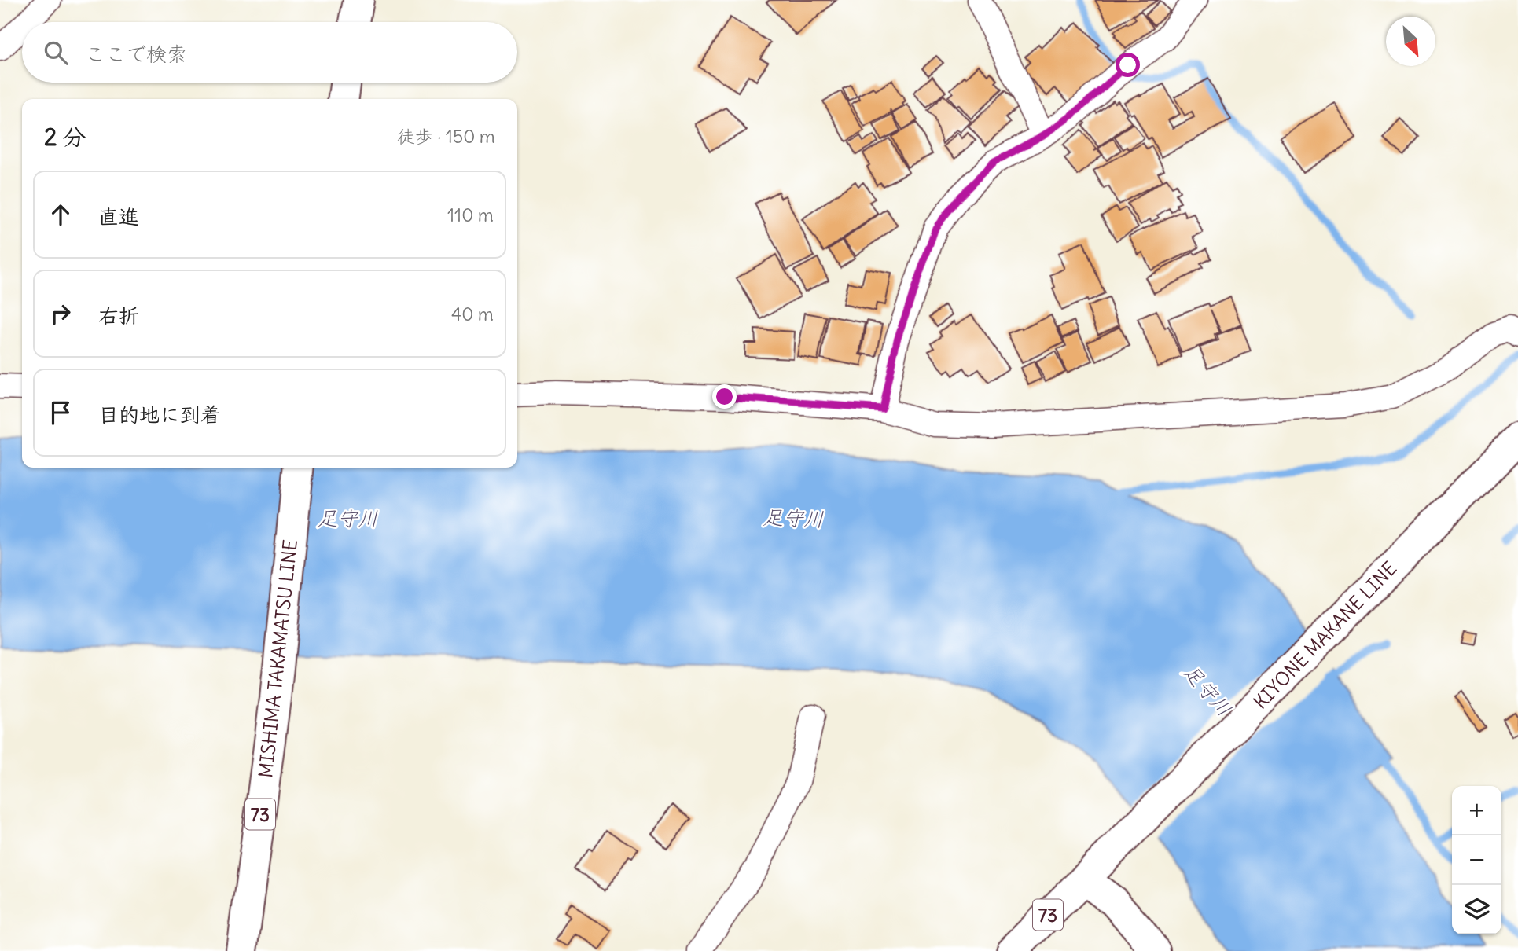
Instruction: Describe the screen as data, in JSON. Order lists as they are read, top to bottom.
{
  "streets": {
    "main road": ["KIYONE MAKANE LINE", "MISHIMA TAKAMATSU LINE", "73"]
  },
  "crossings": [
    ["KIYONE MAKANE LINE", "73"]
  ],
  "water": ["足守川"],
  "north": "bottom right",
  "page": {
    "search": "ここで検索",
    "heading": ["2 分", "徒歩 · 150 m"],
    "list": [
      ["直進", "110 m"],
      ["右折", "40 m"],
      "目的地に到着"
    ],
    "map_buttons": ["+", "−"]
  }
}
